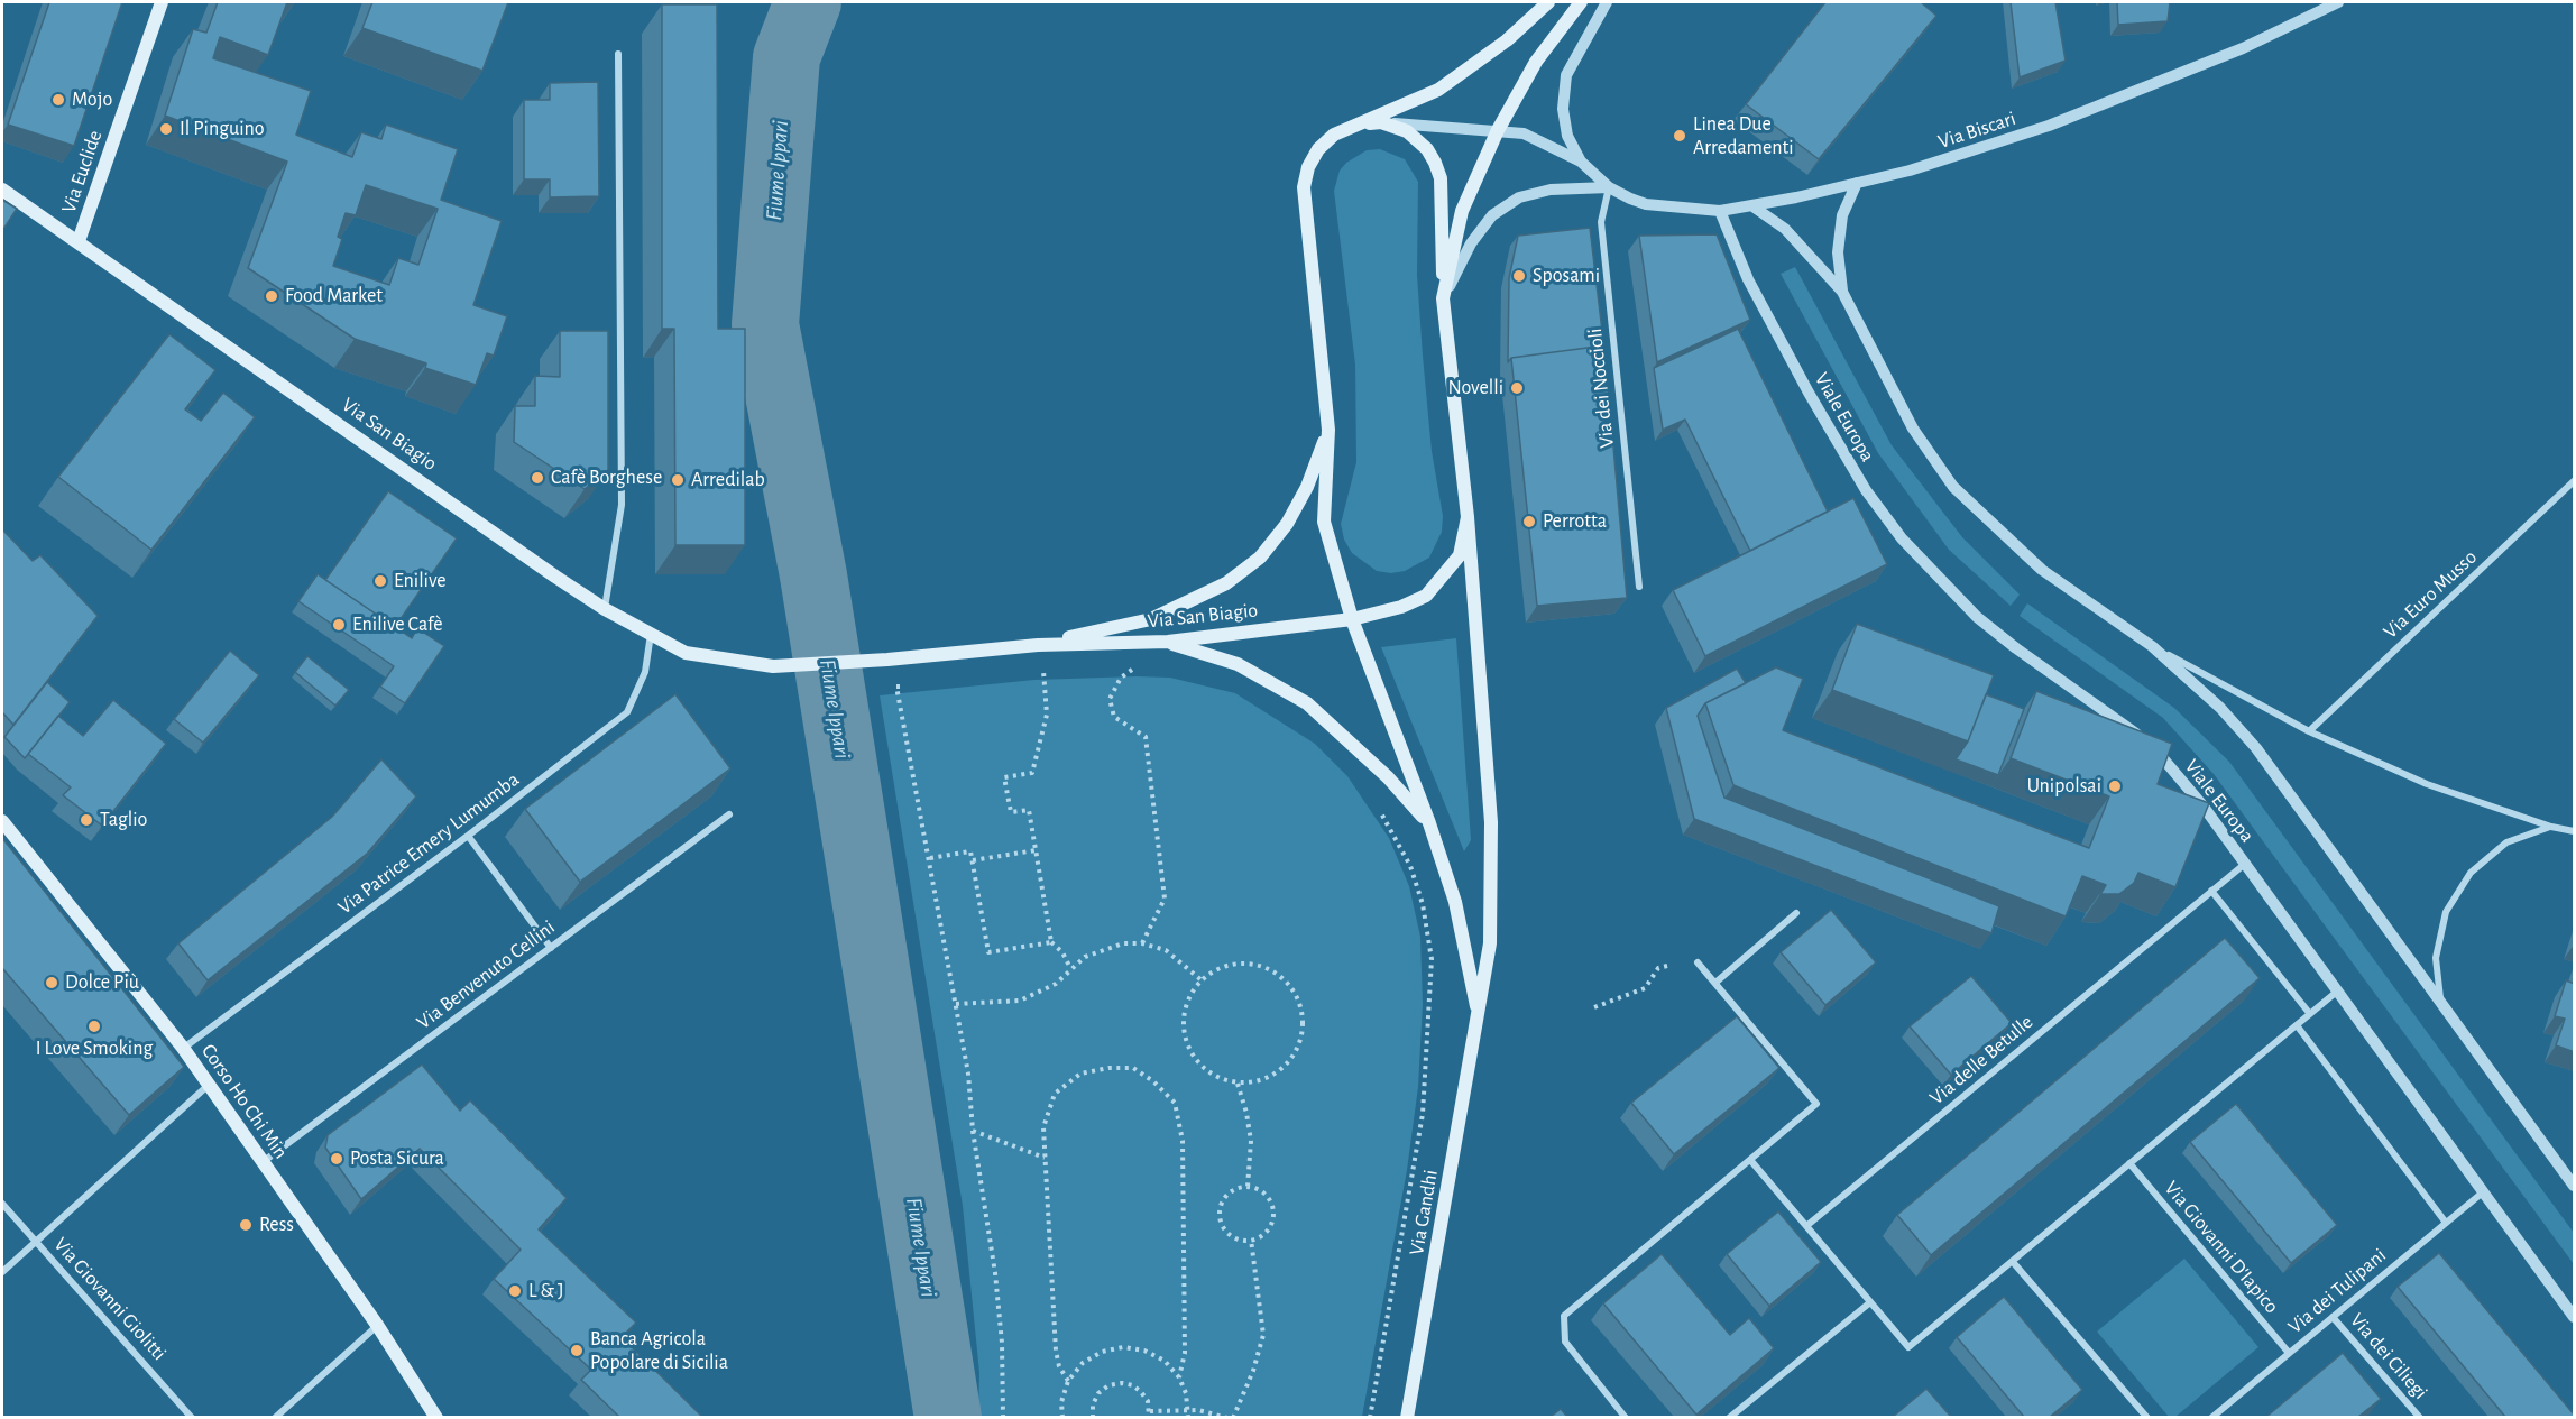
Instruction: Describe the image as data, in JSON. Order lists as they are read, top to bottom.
{
  "streets": {
    "main road": [
      "Via Euclide",
      "Via San Biagio",
      "Corso Ho Chi Min",
      "Via Gandhi"
    ],
    "street": [
      "Via Biscari",
      "Via dei Noccioli",
      "Viale Europa",
      "Via Euro Musso",
      "Via Patrice Emery Lumumba",
      "Via Benvenuto Cellini",
      "Via delle Betulle",
      "Via Giovanni D'Iapico",
      "Via dei Tulipani",
      "Via Giovanni Giolitti",
      "Via dei Ciliegi"
    ]
  },
  "crossings": [
    ["Via Biscari", "Via dei Noccioli"],
    ["Via Biscari", "Viale Europa"],
    ["Via Euclide", "Via San Biagio"],
    ["Viale Europa", "Via delle Betulle"],
    ["Viale Europa", "Via dei Tulipani"],
    ["Via San Biagio", "Via Patrice Emery Lumumba"],
    ["Via San Biagio", "Via Gandhi"],
    ["Via Patrice Emery Lumumba", "Corso Ho Chi Min"],
    ["Via Benvenuto Cellini", "Corso Ho Chi Min"],
    ["Via Giovanni D'Iapico", "Via dei Tulipani"],
    ["Via dei Tulipani", "Via dei Ciliegi"]
  ],
  "water": ["Fiume Ippari"],
  "places": [
    "Mojo",
    "Il Pinguino",
    "Linea Due Arredamenti",
    "Sposami",
    "Food Market",
    "Novelli",
    "Cafè Borghese",
    "Arredilab",
    "Perrotta",
    "Enilive",
    "Enilive Cafè",
    "Unipolsai",
    "Taglio",
    "Dolce Più",
    "I Love Smoking",
    "Posta Sicura",
    "Ress",
    "L & J",
    "Banca Agricola Popolare di Sicilia"
  ]
}
